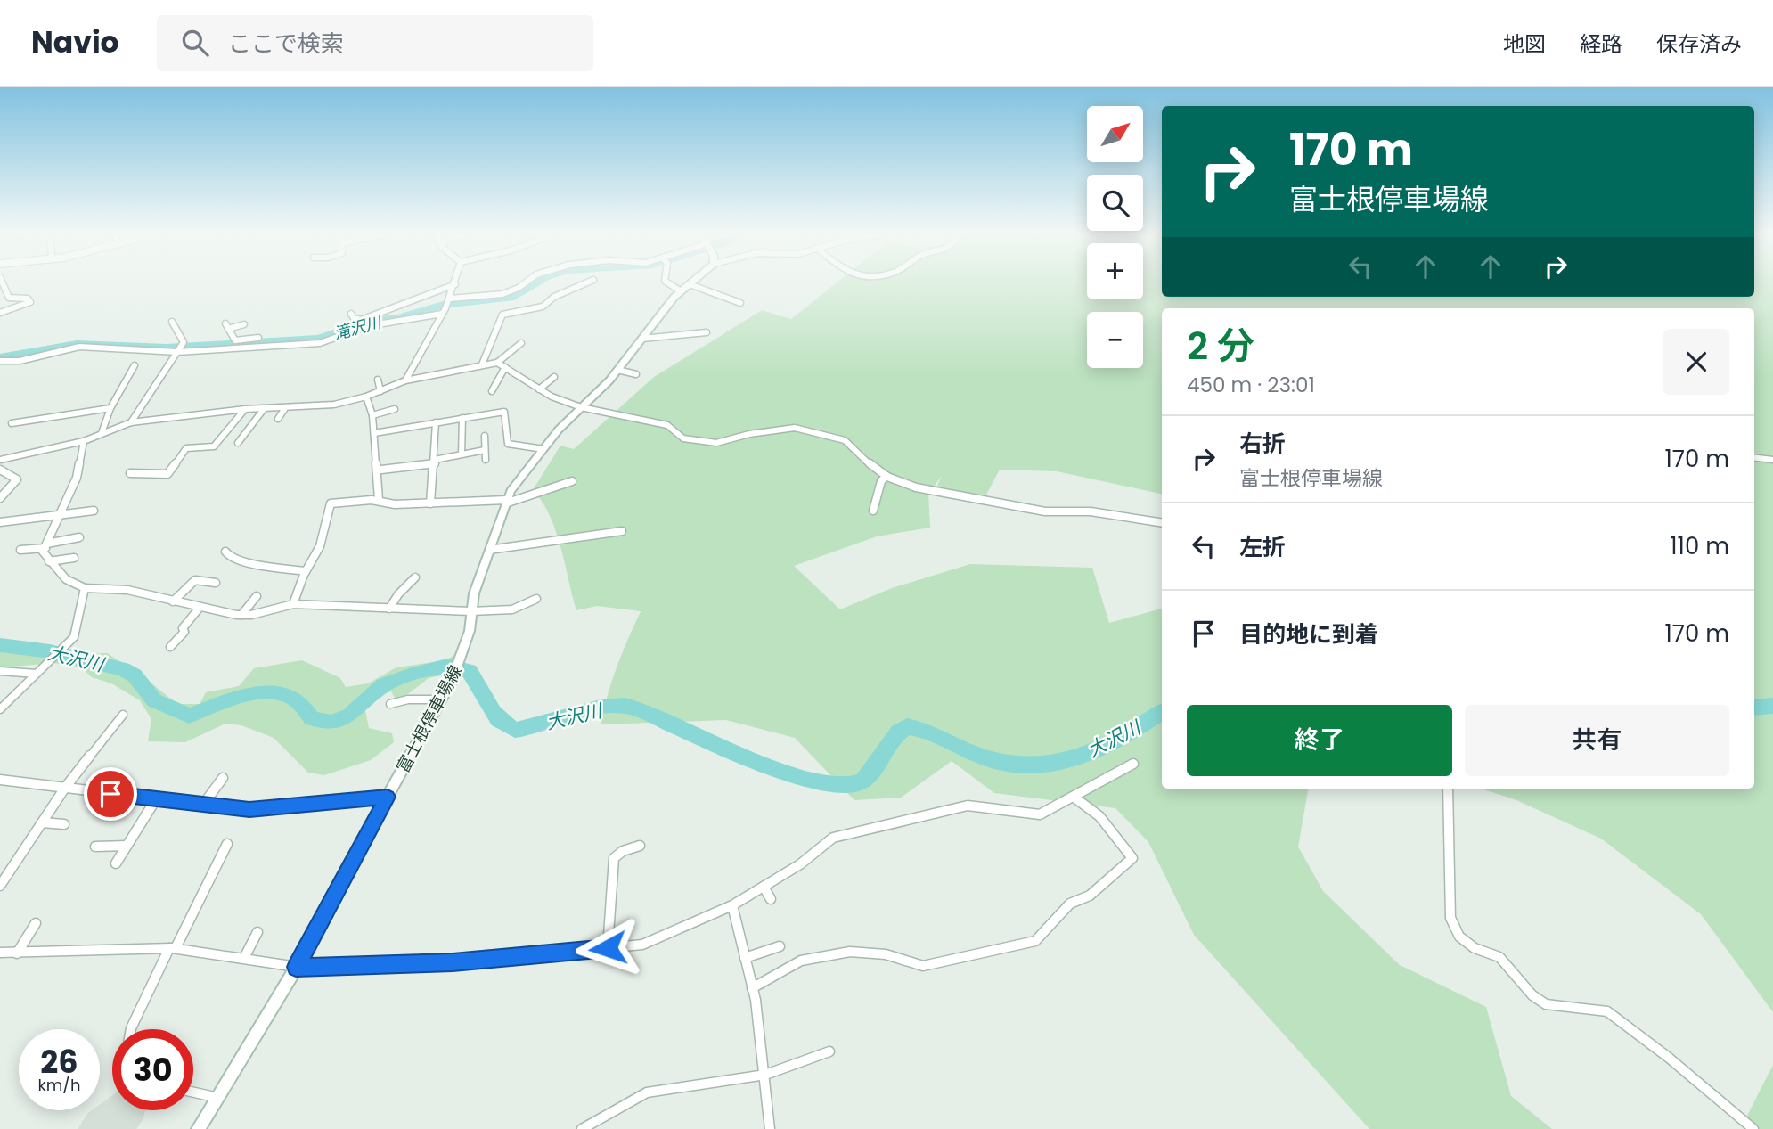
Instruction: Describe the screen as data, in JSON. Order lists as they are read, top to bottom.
{
  "streets": {
    "main road": ["富士根停車場線"]
  },
  "water": ["滝沢川", "大沢川"],
  "north": "top right",
  "page": {
    "header": "Navio",
    "search": "ここで検索",
    "nav": ["地図", "経路", "保存済み"],
    "map_buttons": ["+", "−"],
    "turn": ["170 m", "富士根停車場線"],
    "heading": ["2 分", "450 m · 23:01"],
    "list": [
      {
        "name": "右折",
        "note": "富士根停車場線",
        "value": "170 m"
      },
      {
        "name": "左折",
        "value": "110 m"
      },
      {
        "name": "目的地に到着",
        "value": "170 m"
      }
    ],
    "buttons": ["終了", "共有"],
    "speed": "26 km/h",
    "limit": "30"
  }
}
